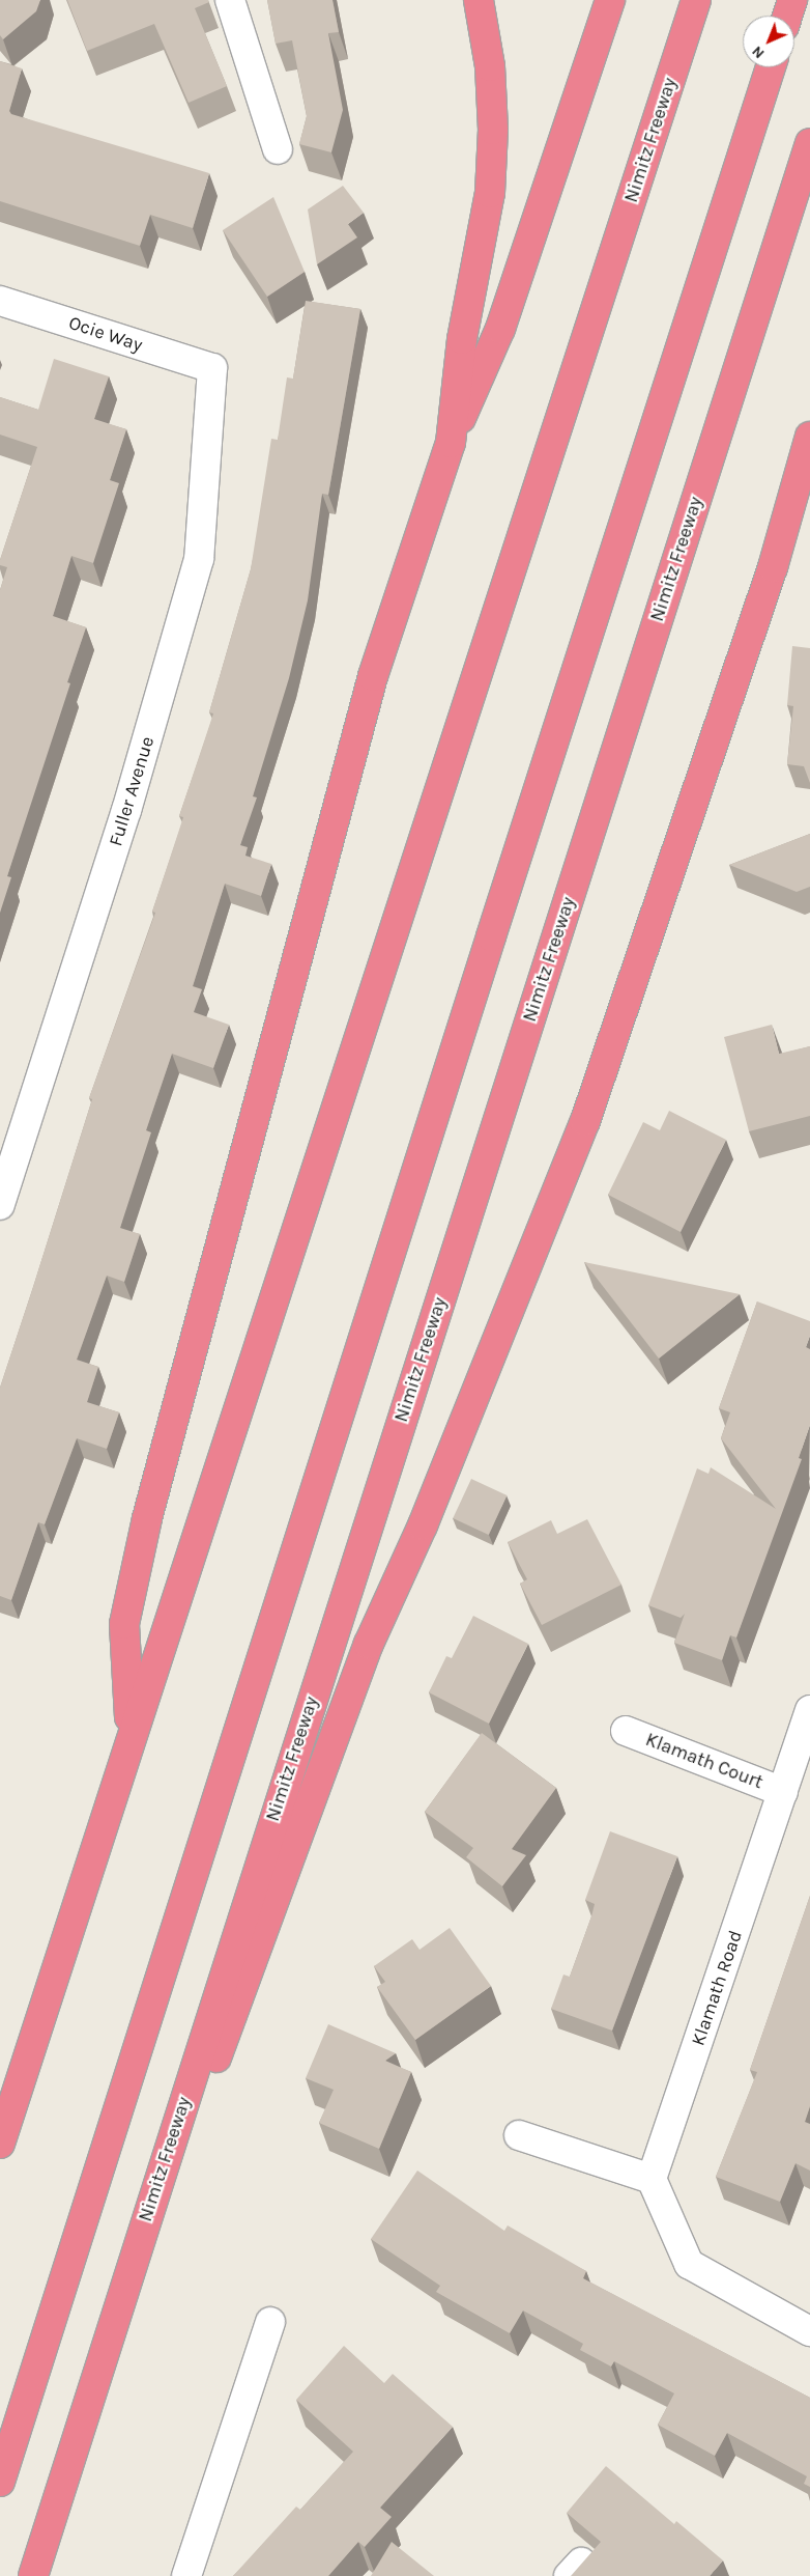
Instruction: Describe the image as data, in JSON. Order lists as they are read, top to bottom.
{
  "streets": {
    "highway": ["Nimitz Freeway"],
    "street": [
      "Ocie Way",
      "Fuller Avenue",
      "Klamath Court",
      "Klamath Road"
    ]
  },
  "crossings": [
    ["Ocie Way", "Fuller Avenue"],
    ["Klamath Court", "Klamath Road"]
  ],
  "north": "bottom left"
}
